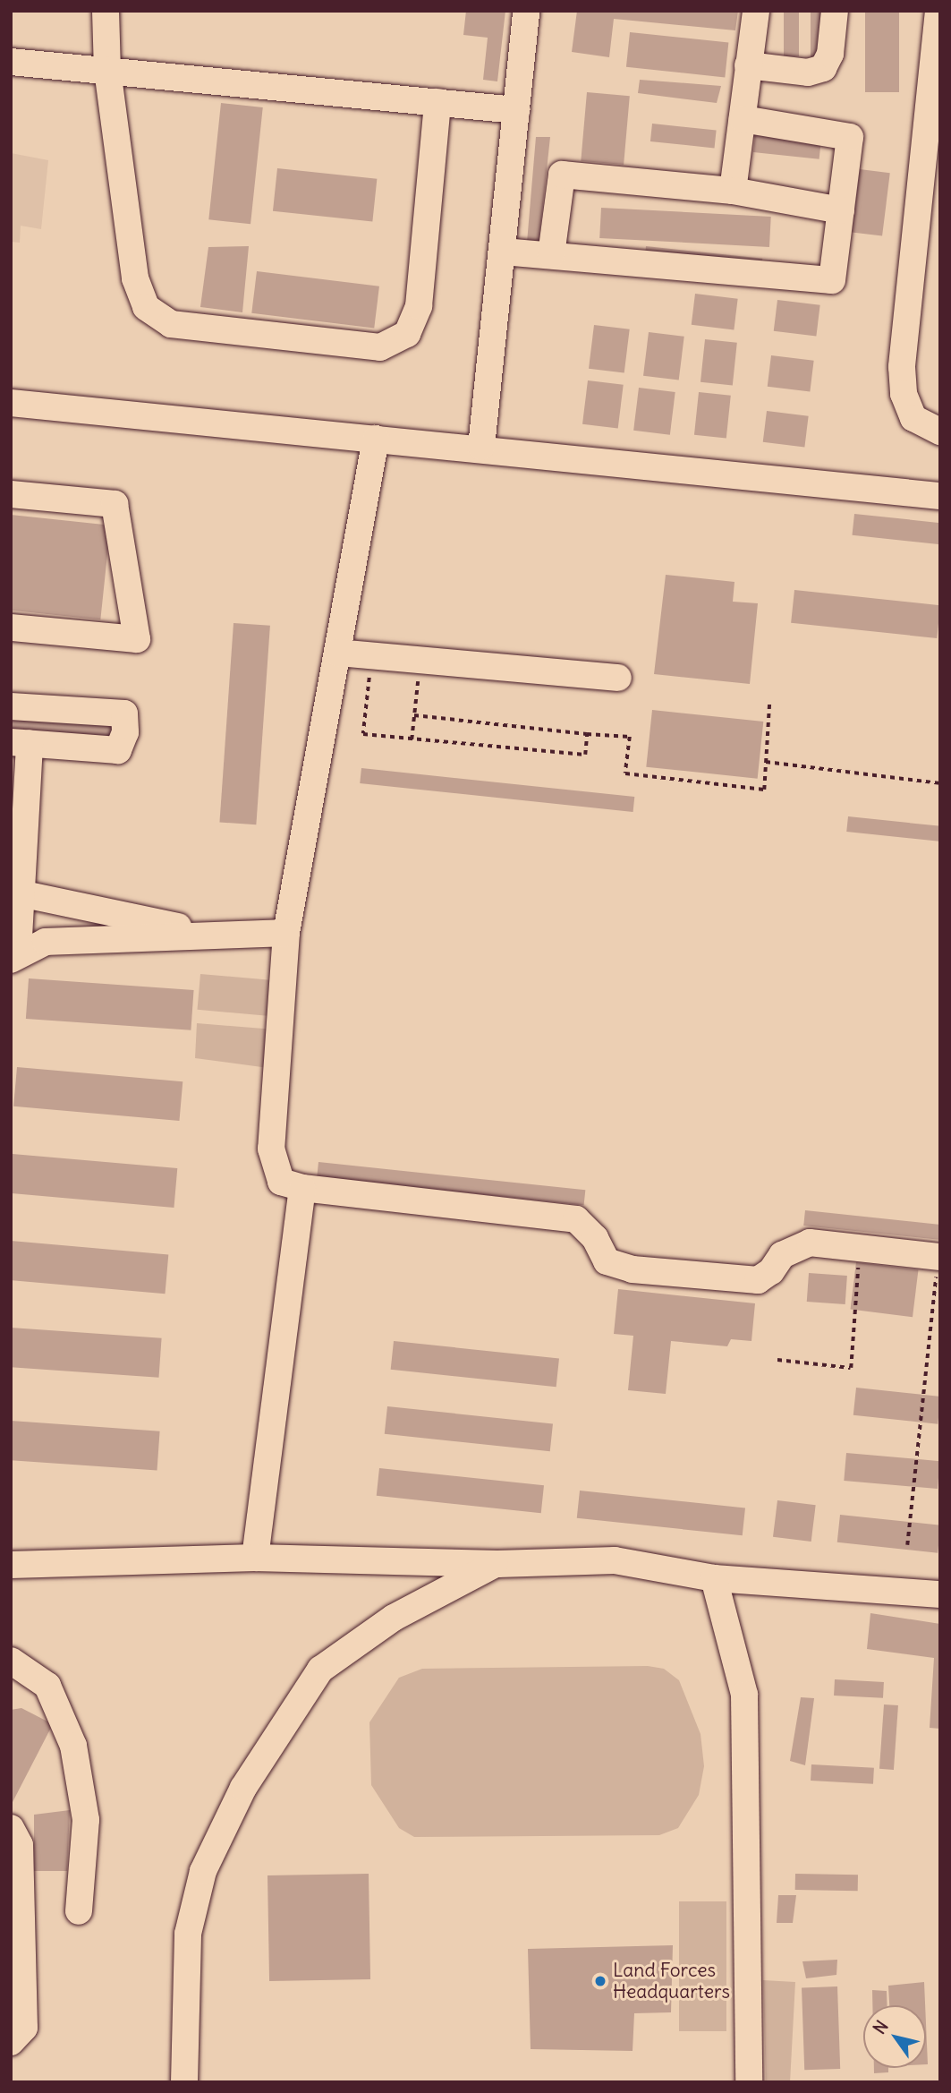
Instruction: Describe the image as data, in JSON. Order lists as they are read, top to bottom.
{
  "places": ["Land Forces Headquarters"],
  "north": "top left"
}
